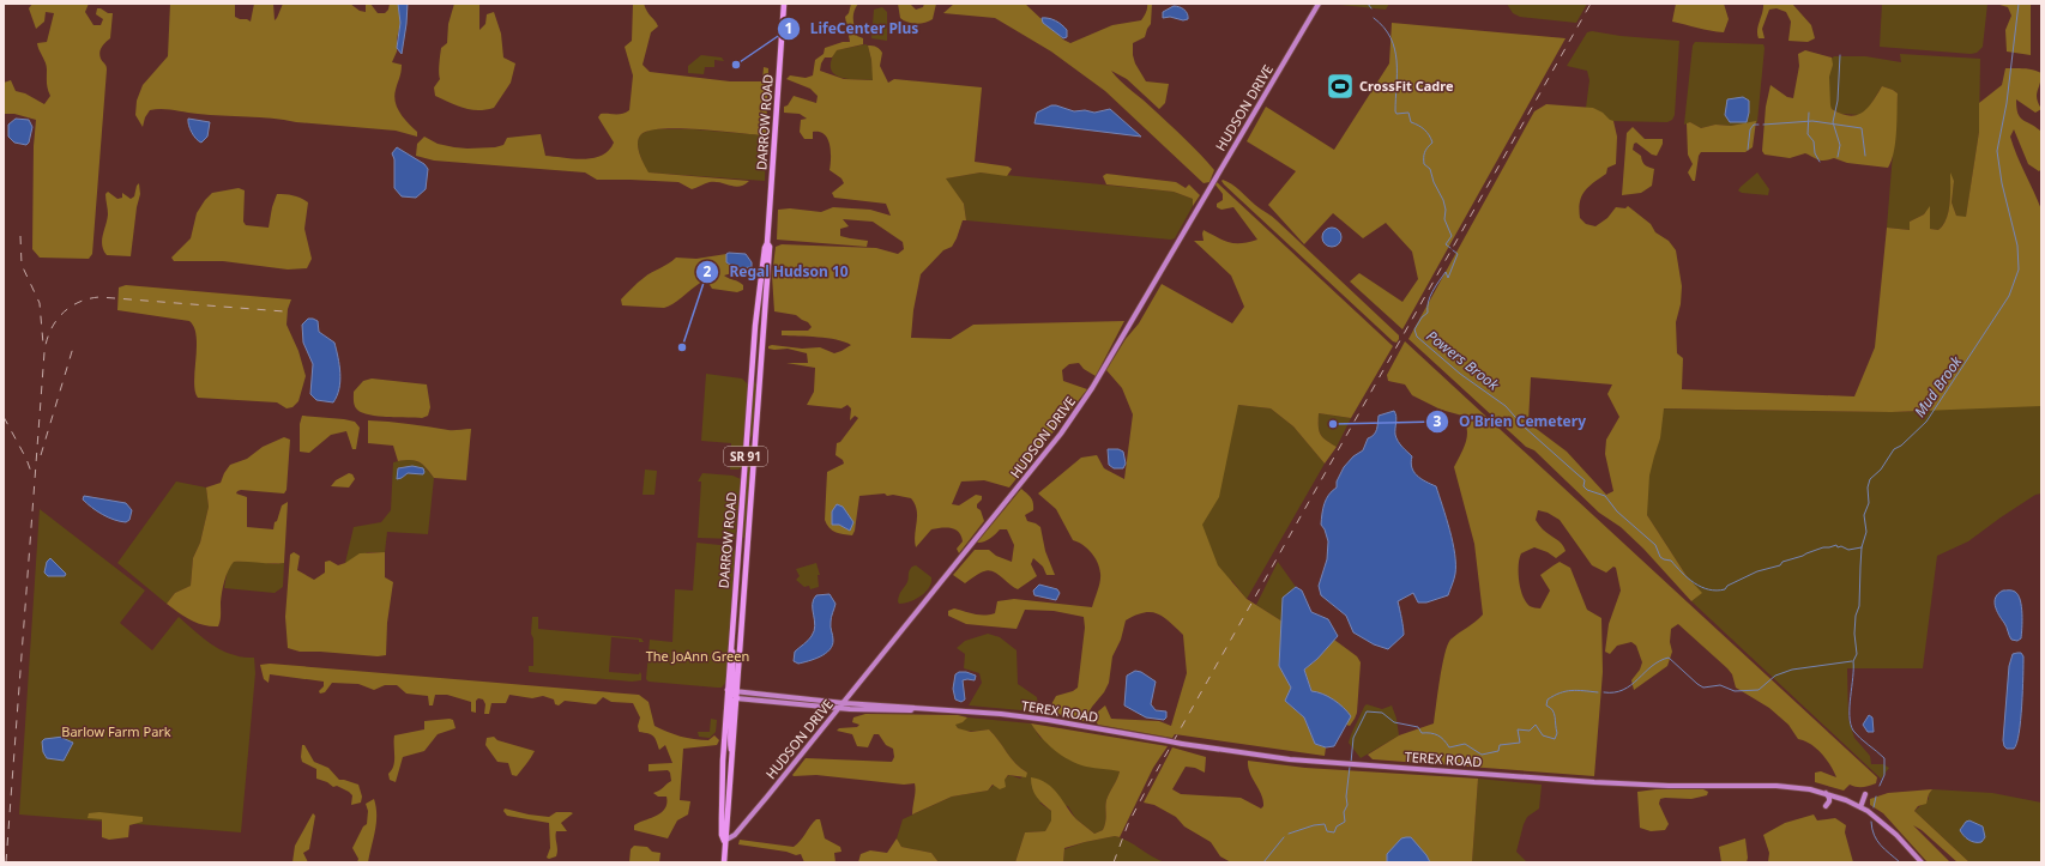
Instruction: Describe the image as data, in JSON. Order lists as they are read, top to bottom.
{
  "streets": {
    "main road": [
      "HUDSON DRIVE",
      "DARROW ROAD",
      "SR 91",
      "TEREX ROAD"
    ]
  },
  "crossings": [
    ["HUDSON DRIVE", "DARROW ROAD"],
    ["HUDSON DRIVE", "TEREX ROAD"],
    ["DARROW ROAD", "TEREX ROAD"]
  ],
  "water": ["Powers Brook", "Mud Brook"],
  "parks": ["The JoAnn Green", "Barlow Farm Park"],
  "places": {
    "other": ["LifeCenter Plus", "Regal Hudson 10", "O'Brien Cemetery"],
    "sports": ["CrossFit Cadre"]
  }
}
